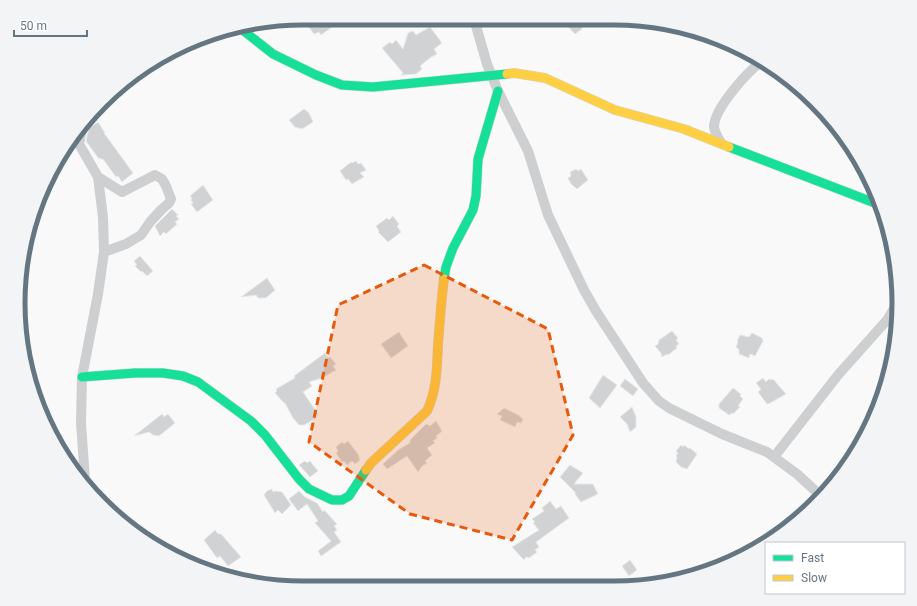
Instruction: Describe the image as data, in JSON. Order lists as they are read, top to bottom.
{
  "legend": ["Fast", "Slow"],
  "scale_bar": "50 m"
}
